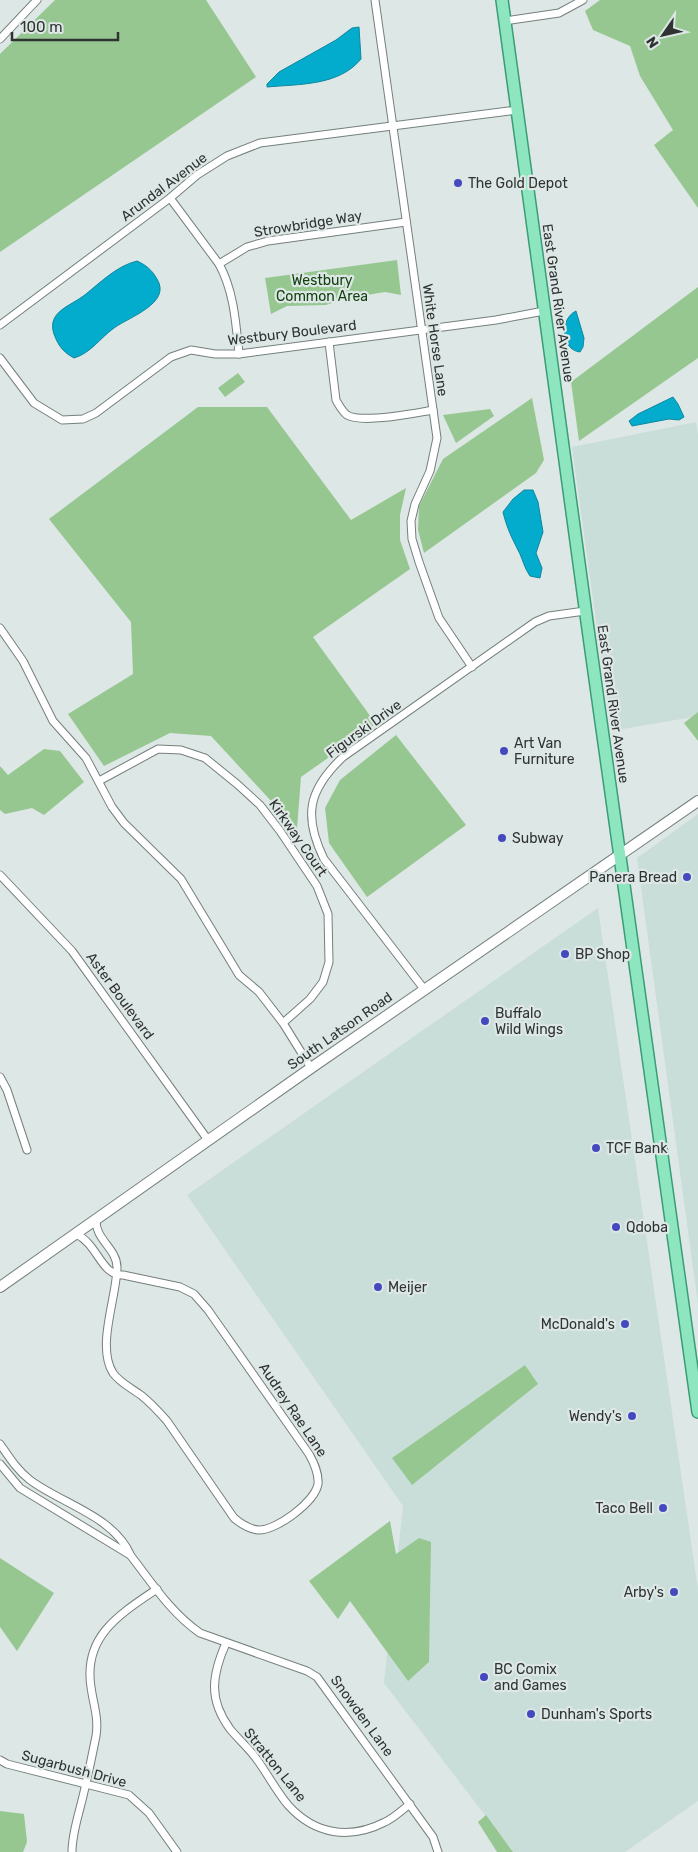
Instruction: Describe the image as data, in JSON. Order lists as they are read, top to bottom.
{
  "streets": {
    "main road": ["East Grand River Avenue", "South Latson Road"],
    "street": [
      "Arundal Avenue",
      "Strowbridge Way",
      "Westbury Boulevard",
      "White Horse Lane",
      "Figurski Drive",
      "Kirkway Court",
      "Aster Boulevard",
      "Audrey Rae Lane",
      "Snowden Lane",
      "Stratton Lane",
      "Sugarbush Drive"
    ]
  },
  "crossings": [
    ["Arundal Avenue", "East Grand River Avenue"],
    ["Arundal Avenue", "White Horse Lane"],
    ["Strowbridge Way", "White Horse Lane"],
    ["East Grand River Avenue", "Westbury Boulevard"],
    ["East Grand River Avenue", "Figurski Drive"],
    ["East Grand River Avenue", "South Latson Road"],
    ["Westbury Boulevard", "White Horse Lane"],
    ["White Horse Lane", "Figurski Drive"],
    ["Figurski Drive", "South Latson Road"],
    ["Aster Boulevard", "South Latson Road"],
    ["South Latson Road", "Audrey Rae Lane"],
    ["Snowden Lane", "Stratton Lane"]
  ],
  "parks": ["Westbury Common Area"],
  "places": [
    "The Gold Depot",
    "Art Van Furniture",
    "Subway",
    "Panera Bread",
    "BP Shop",
    "Buffalo Wild Wings",
    "TCF Bank",
    "Qdoba",
    "Meijer",
    "McDonald's",
    "Wendy's",
    "Taco Bell",
    "Arby's",
    "BC Comix and Games",
    "Dunham's Sports"
  ],
  "scale_bar": "100 m",
  "north": "bottom left"
}
